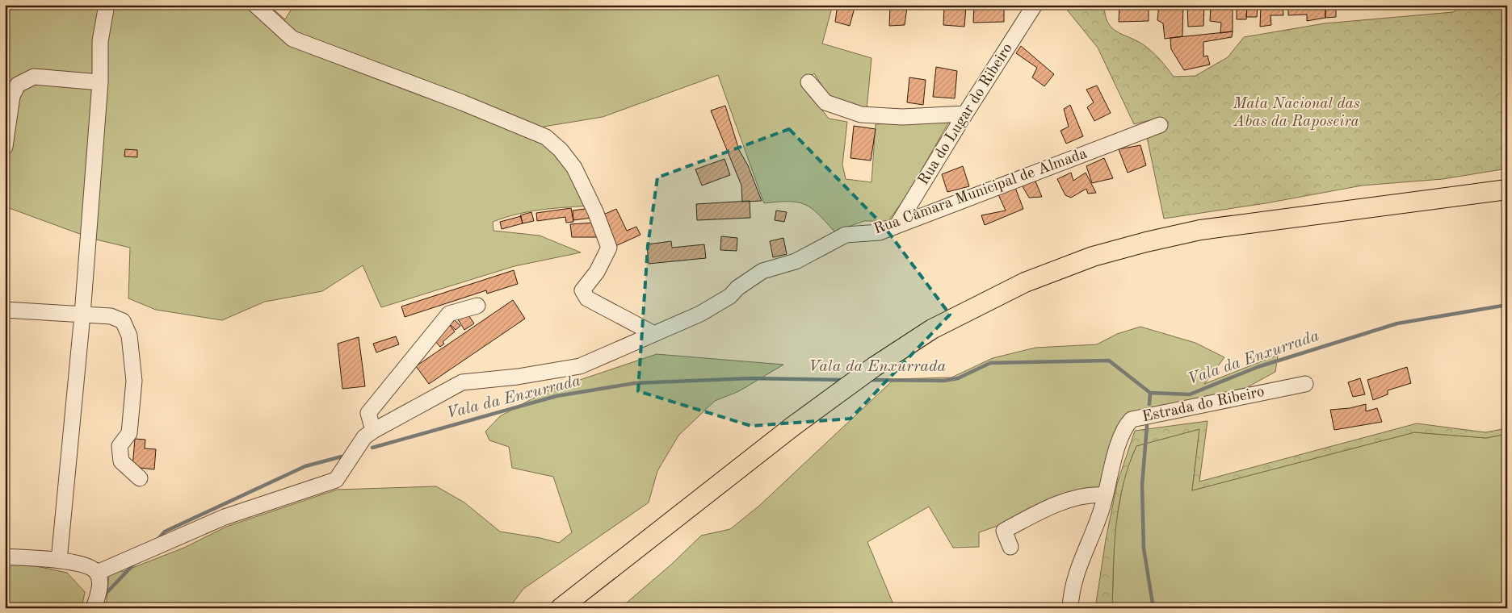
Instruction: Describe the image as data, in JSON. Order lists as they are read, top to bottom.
{
  "streets": {
    "street": ["Rua do Lugar do Ribeiro", "Rua Câmara Municipal de Almada", "Estrada do Ribeiro"]
  },
  "crossings": [
    ["Rua do Lugar do Ribeiro", "Rua Câmara Municipal de Almada"]
  ],
  "water": ["Vala da Enxurrada"],
  "parks": ["Mata Nacional das Abas da Raposeira"]
}
